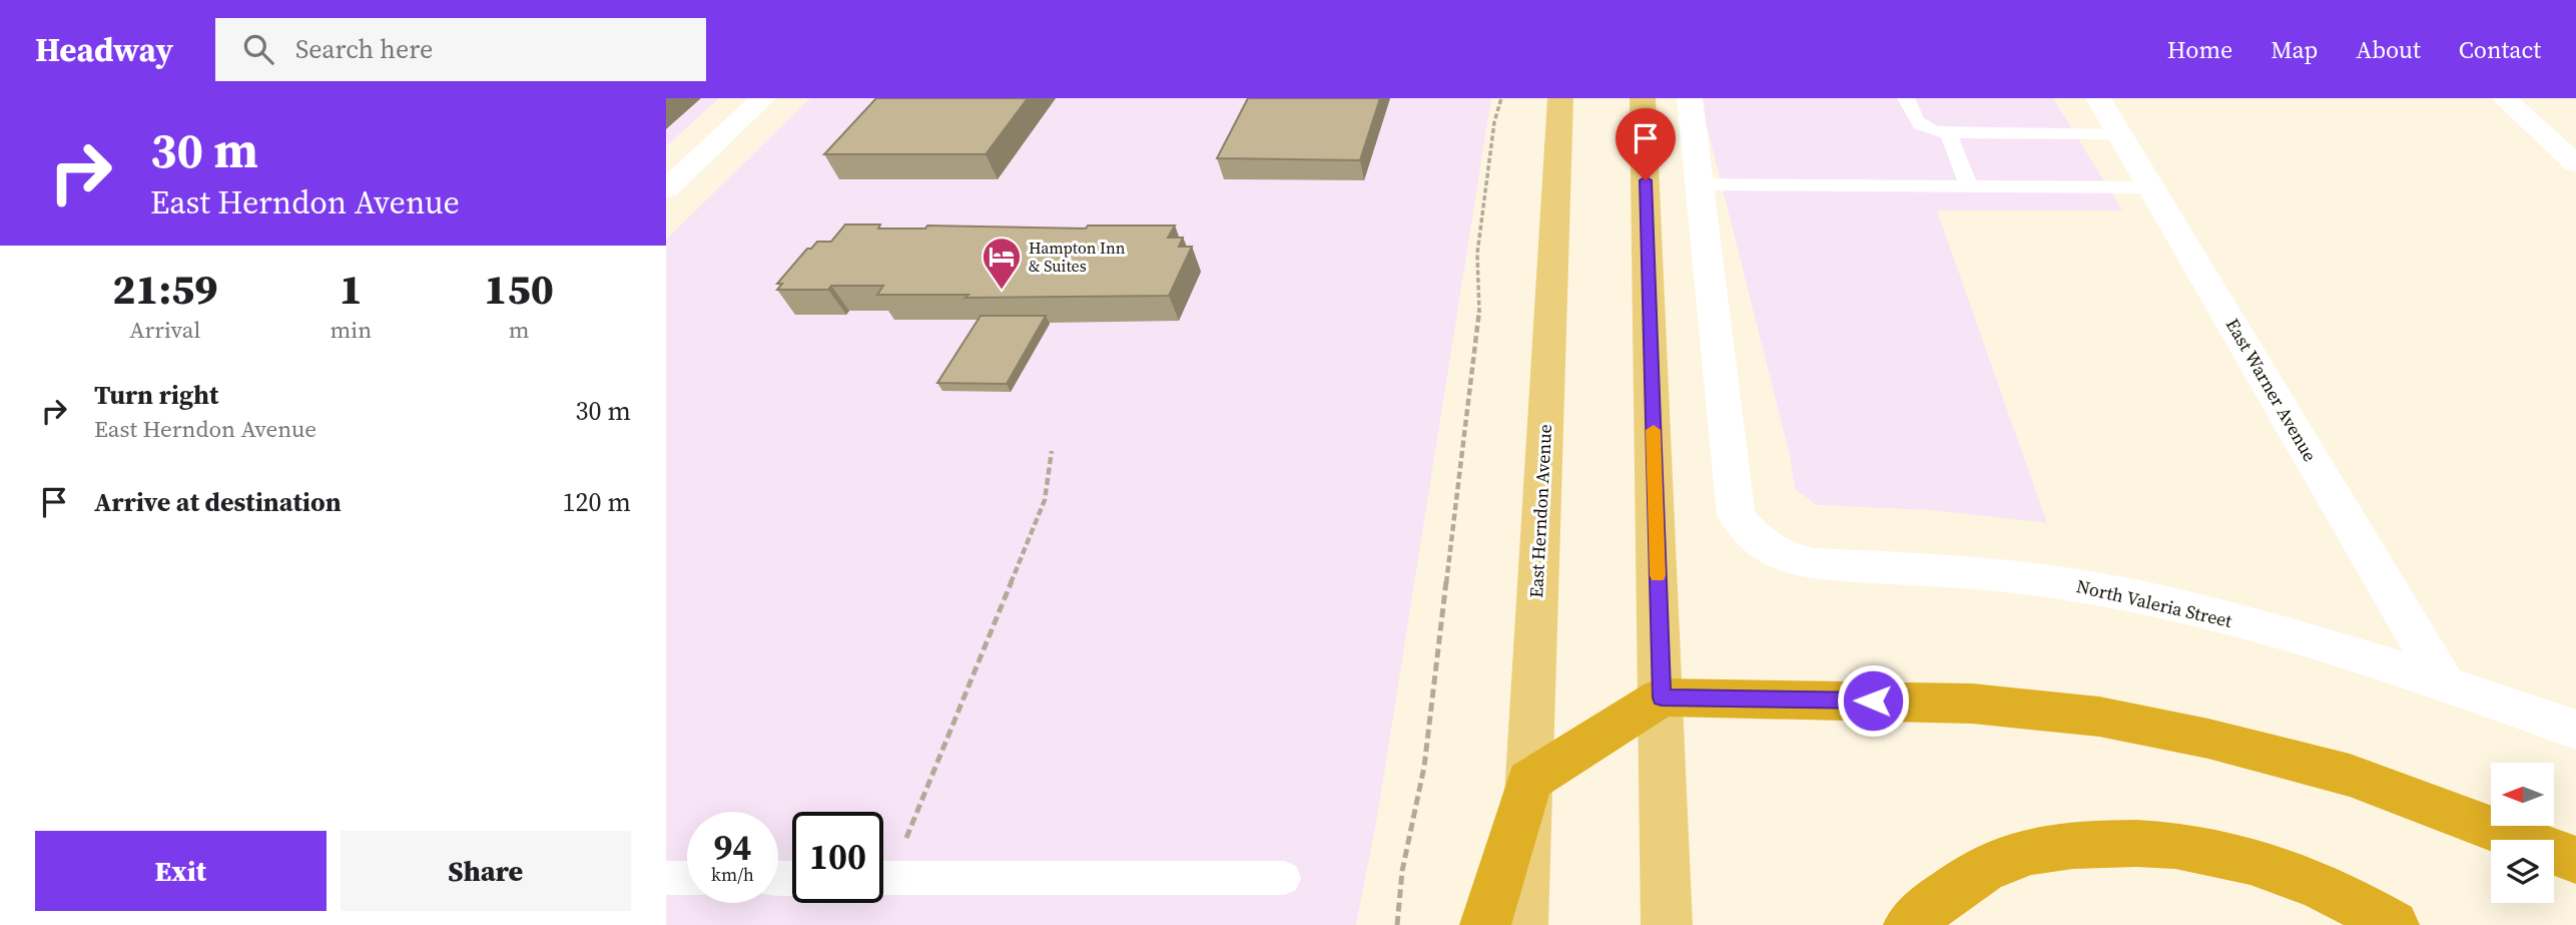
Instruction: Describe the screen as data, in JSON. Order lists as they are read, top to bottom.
{
  "streets": {
    "main road": ["East Herndon Avenue"],
    "street": ["East Warner Avenue", "North Valeria Street"]
  },
  "crossings": [
    ["East Warner Avenue", "North Valeria Street"]
  ],
  "places": {
    "hotel": ["Hampton Inn & Suites"]
  },
  "north": "left",
  "page": {
    "header": "Headway",
    "search": "Search here",
    "nav": [
      "Home",
      "Map",
      "About",
      "Contact"
    ],
    "turn": ["30 m", "East Herndon Avenue"],
    "eta": [
      "21:59",
      "Arrival",
      "1",
      "min",
      "150",
      "m"
    ],
    "list": [
      {
        "name": "Turn right",
        "note": "East Herndon Avenue",
        "value": "30 m"
      },
      {
        "name": "Arrive at destination",
        "value": "120 m"
      }
    ],
    "speed": "94 km/h",
    "limit": "100",
    "buttons": ["Exit", "Share"]
  }
}
